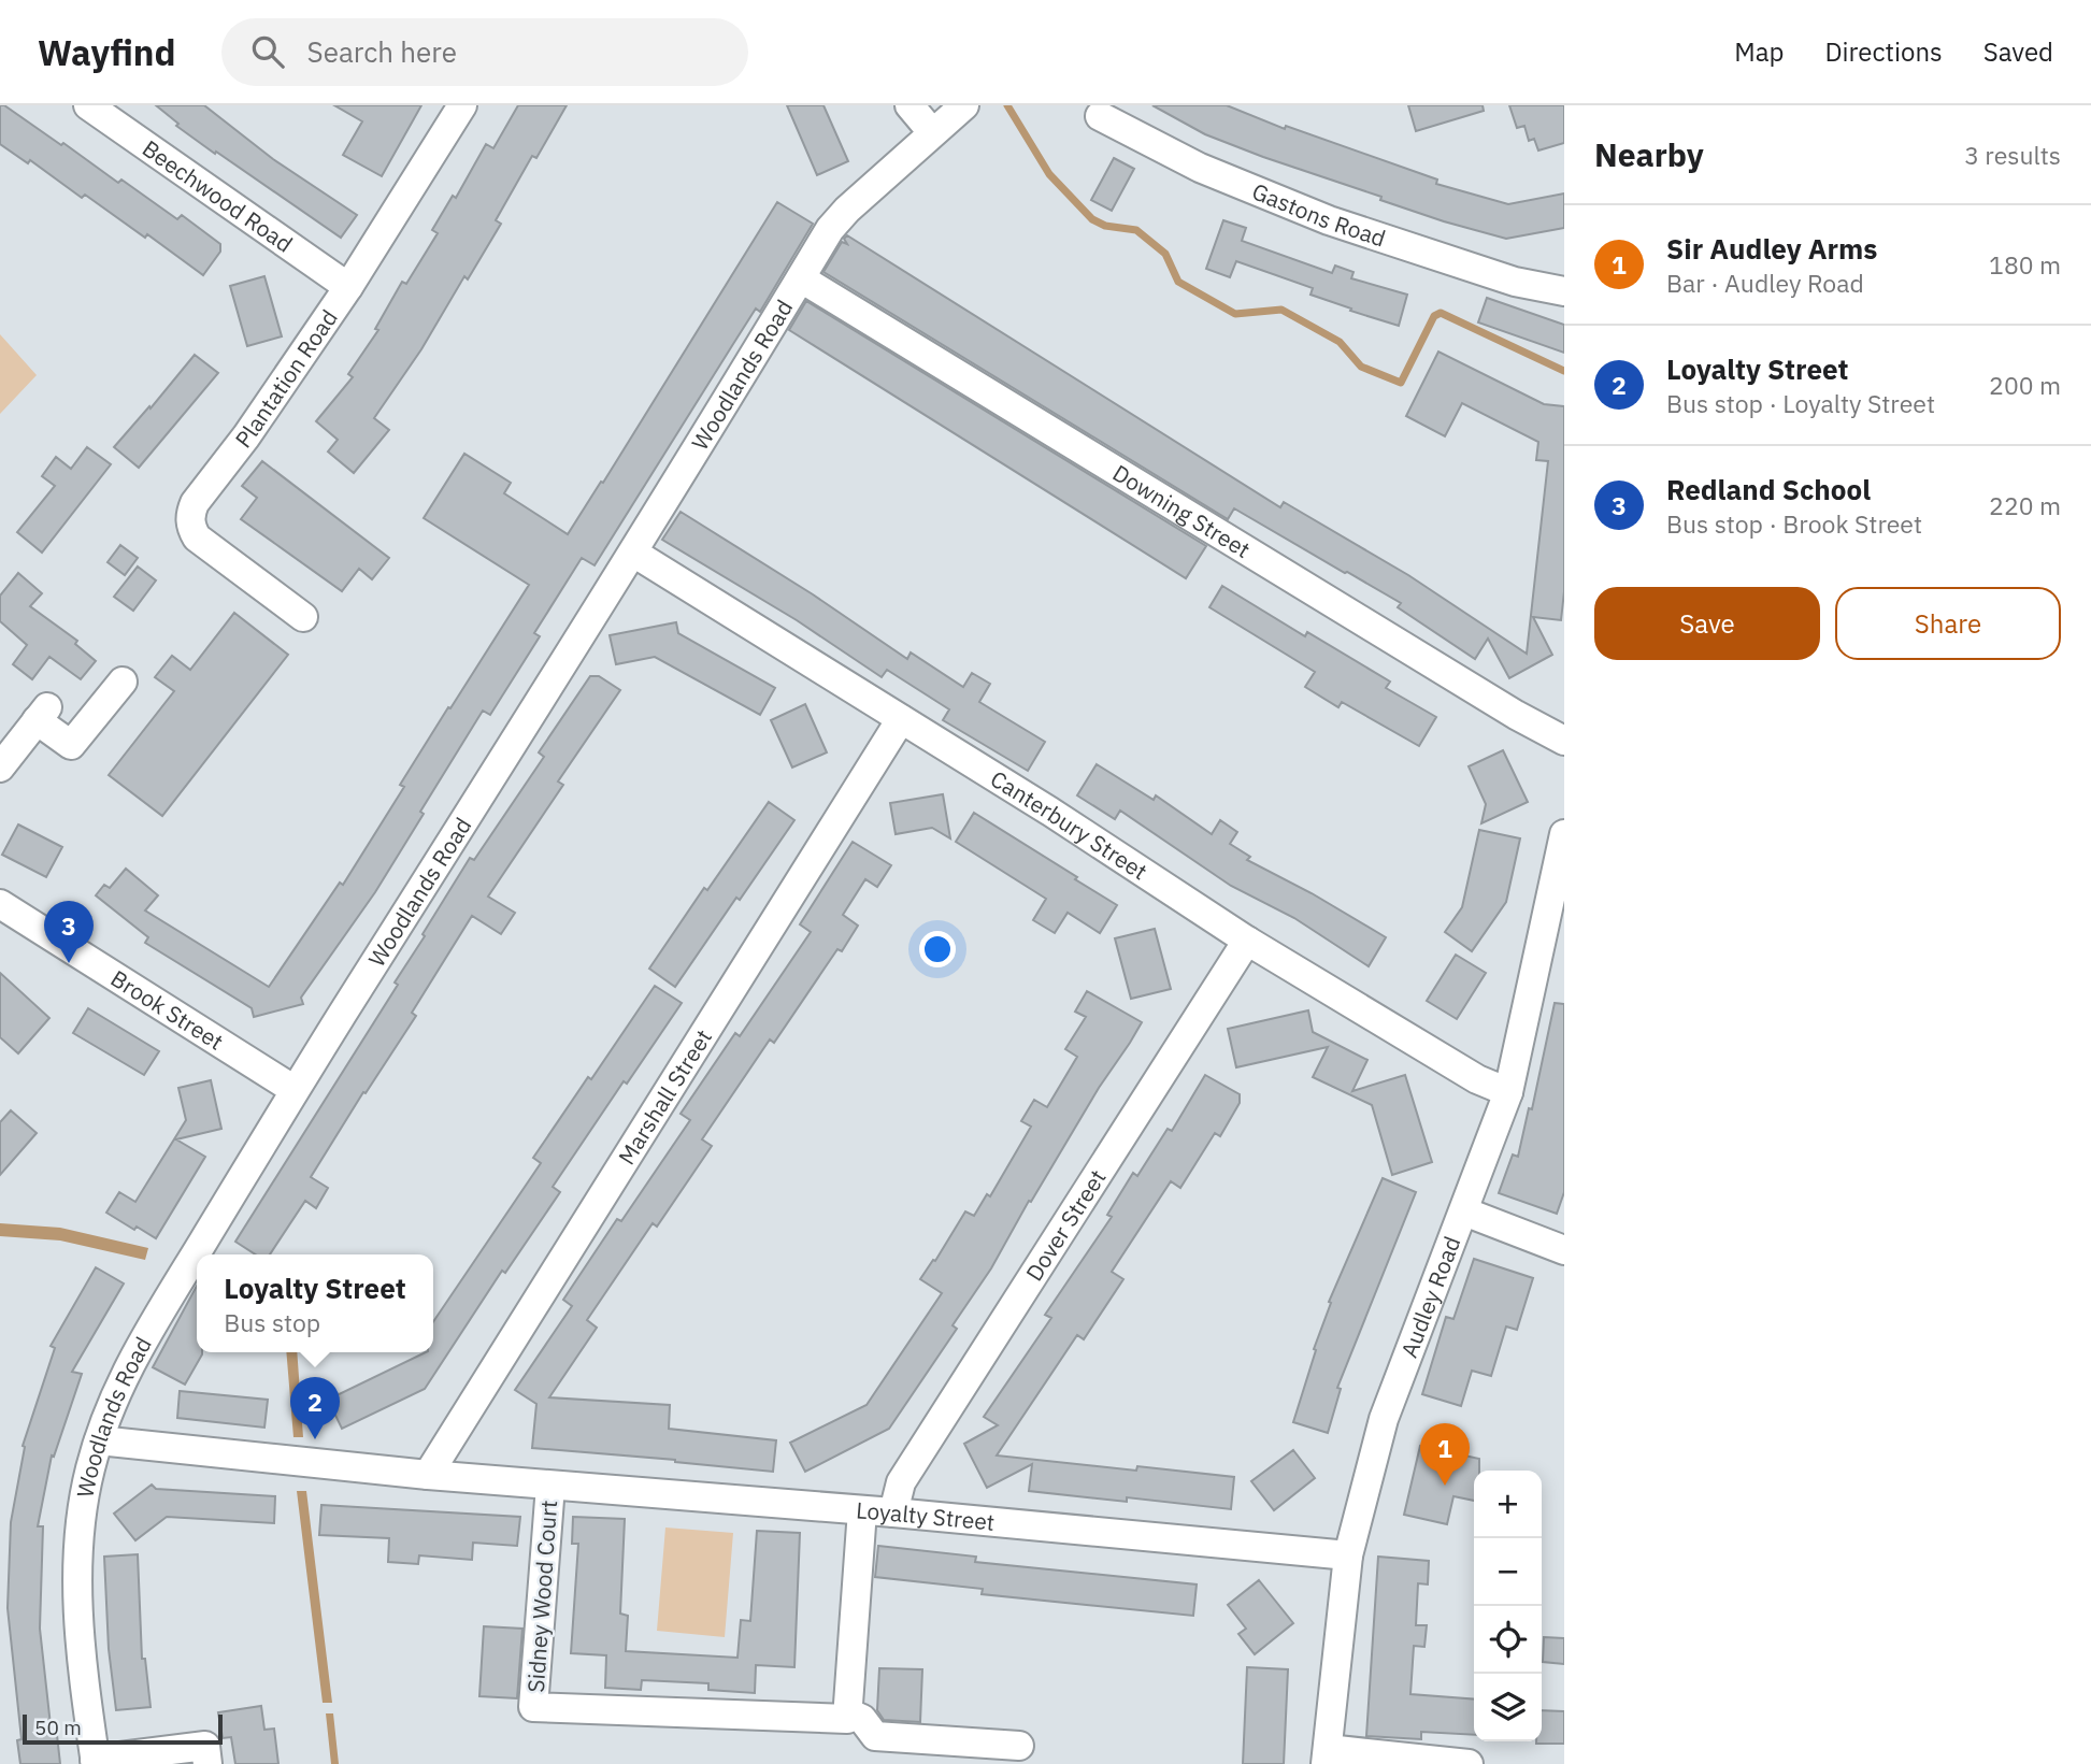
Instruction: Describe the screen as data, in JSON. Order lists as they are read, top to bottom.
{
  "streets": {
    "street": [
      "Beechwood Road",
      "Gastons Road",
      "Woodlands Road",
      "Plantation Road",
      "Downing Street",
      "Canterbury Street",
      "Brook Street",
      "Marshall Street",
      "Dover Street",
      "Audley Road",
      "Loyalty Street",
      "Sidney Wood Court"
    ]
  },
  "crossings": [
    ["Beechwood Road", "Plantation Road"],
    ["Woodlands Road", "Downing Street"],
    ["Woodlands Road", "Canterbury Street"],
    ["Woodlands Road", "Brook Street"],
    ["Woodlands Road", "Loyalty Street"],
    ["Canterbury Street", "Marshall Street"],
    ["Canterbury Street", "Dover Street"],
    ["Canterbury Street", "Audley Road"],
    ["Marshall Street", "Loyalty Street"],
    ["Dover Street", "Loyalty Street"],
    ["Audley Road", "Loyalty Street"],
    ["Loyalty Street", "Sidney Wood Court"]
  ],
  "scale_bar": "50 m",
  "page": {
    "header": "Wayfind",
    "search": "Search here",
    "nav": ["Map", "Directions", "Saved"],
    "heading": ["Nearby", "3 results"],
    "list": [
      {
        "mark": "1",
        "name": "Sir Audley Arms",
        "note": "Bar · Audley Road",
        "value": "180 m"
      },
      {
        "mark": "2",
        "name": "Loyalty Street",
        "note": "Bus stop · Loyalty Street",
        "value": "200 m"
      },
      {
        "mark": "3",
        "name": "Redland School",
        "note": "Bus stop · Brook Street",
        "value": "220 m"
      }
    ],
    "buttons": ["Save", "Share"],
    "pins": ["3", "2", "1"],
    "popup": ["Loyalty Street", "Bus stop"],
    "map_buttons": ["+", "−"],
    "scale": "50 m"
  }
}
